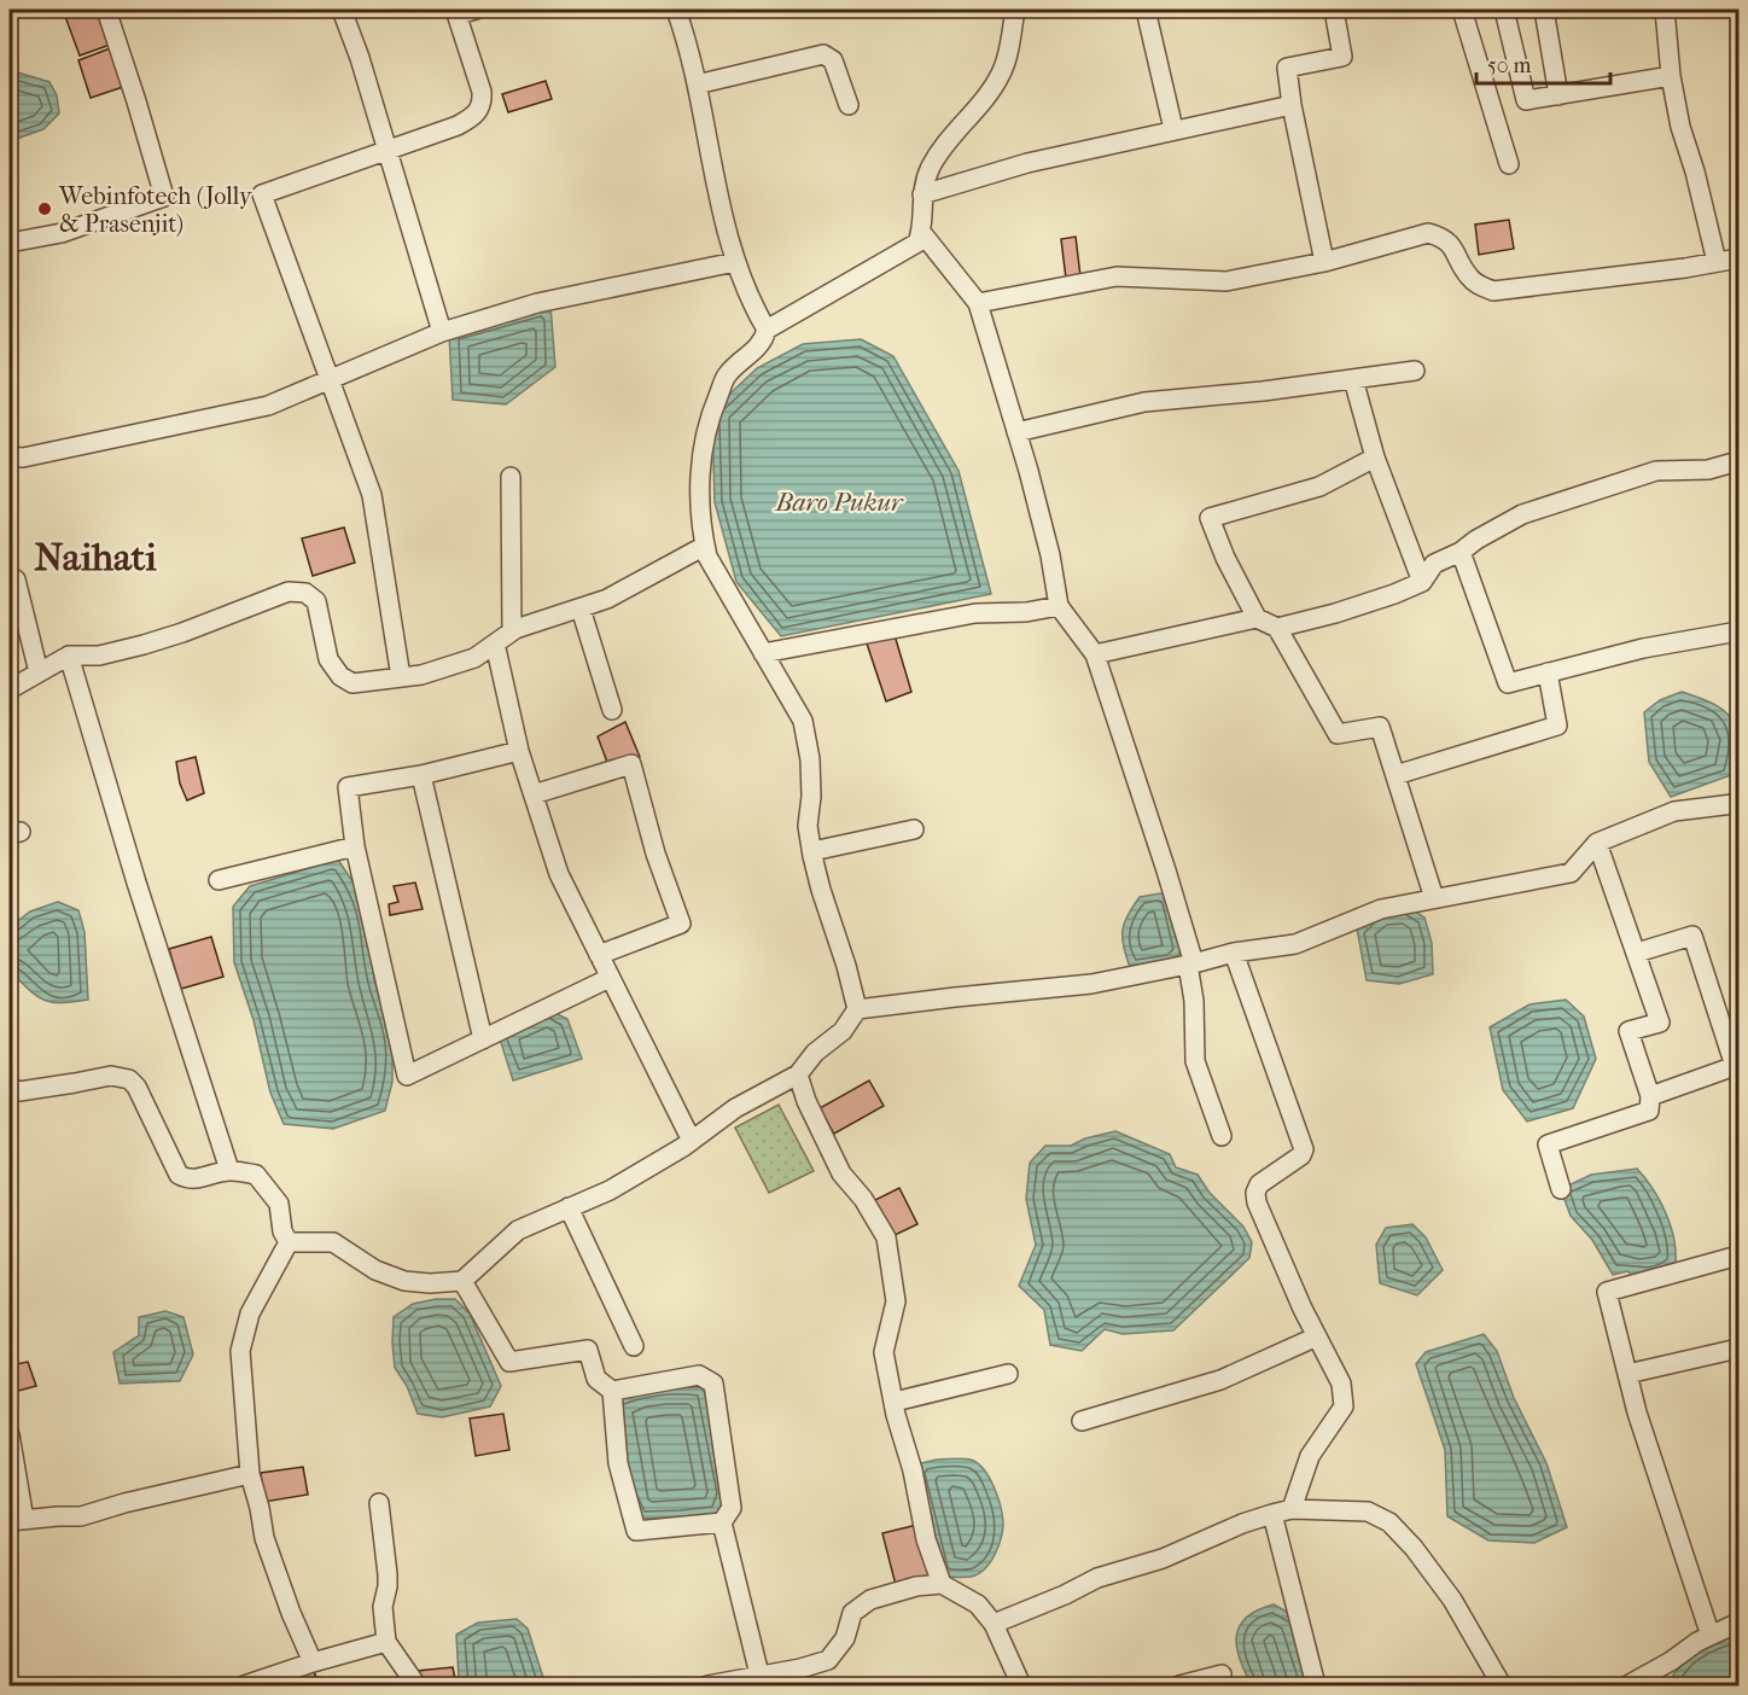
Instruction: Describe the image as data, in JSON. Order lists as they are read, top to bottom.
{
  "districts": ["Naihati"],
  "water": ["Baro Pukur"],
  "places": ["Webinfotech (Jolly & Prasenjit)"],
  "scale_bar": "50 m"
}
